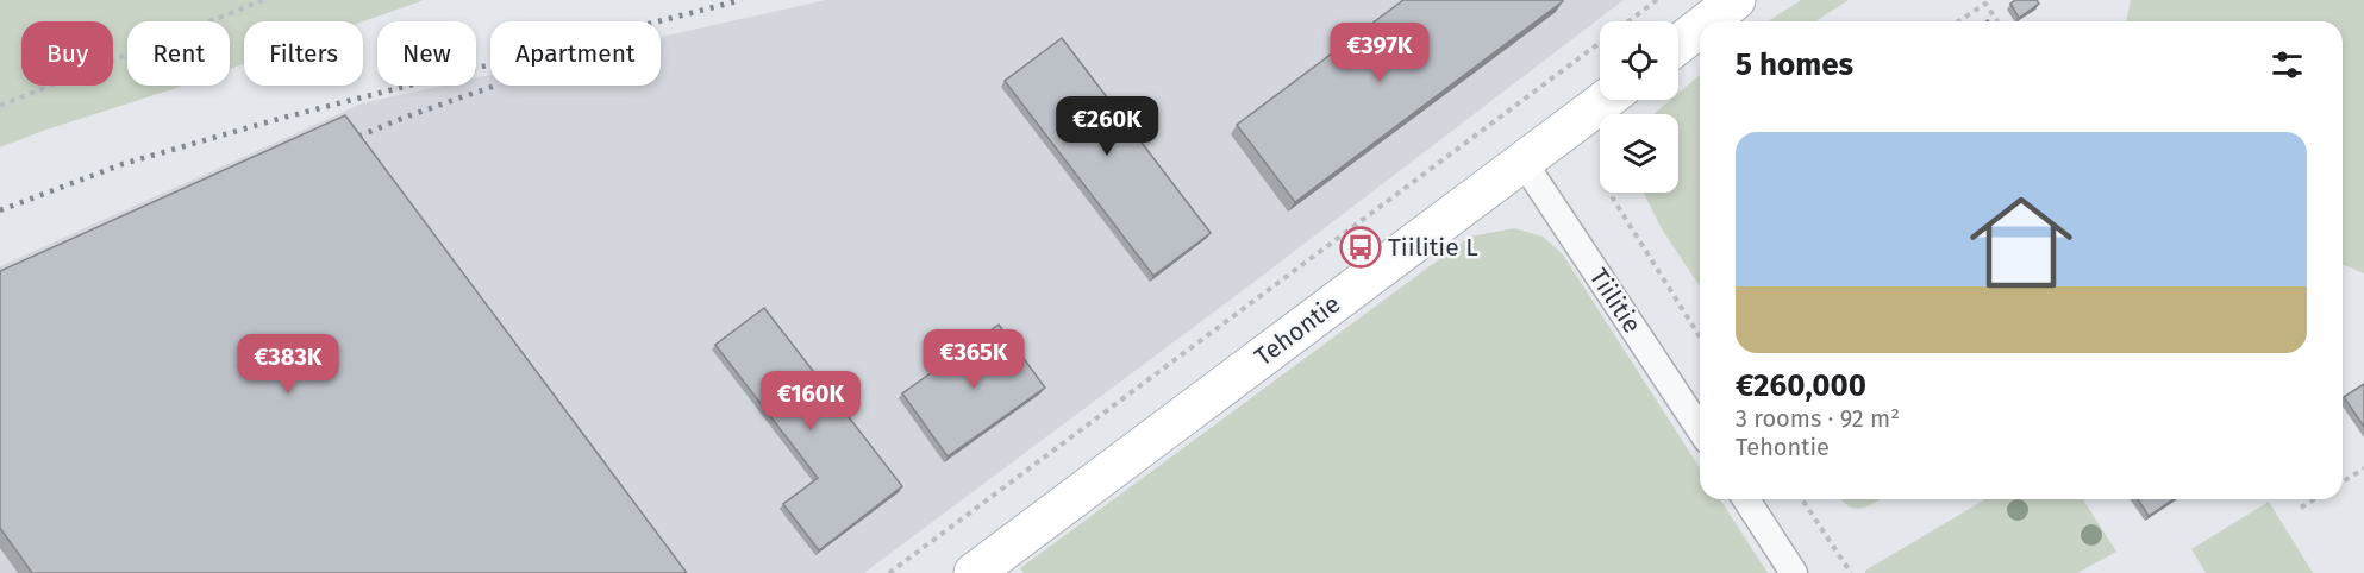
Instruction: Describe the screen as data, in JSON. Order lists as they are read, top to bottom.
{
  "streets": {
    "street": ["Tiilitie", "Tehontie"]
  },
  "crossings": [
    ["Tiilitie", "Tehontie"]
  ],
  "places": {
    "bus stop": ["Tiilitie L"]
  },
  "page": {
    "chip": [
      "Buy",
      "Rent",
      "Filters",
      "New",
      "Apartment"
    ],
    "heading": "5 homes",
    "price": [
      "€397K",
      "€260K",
      "€365K",
      "€383K",
      "€160K"
    ],
    "list": [
      {
        "name": "€260,000",
        "note": "3 rooms · 92 m² · Tehontie"
      }
    ]
  }
}
